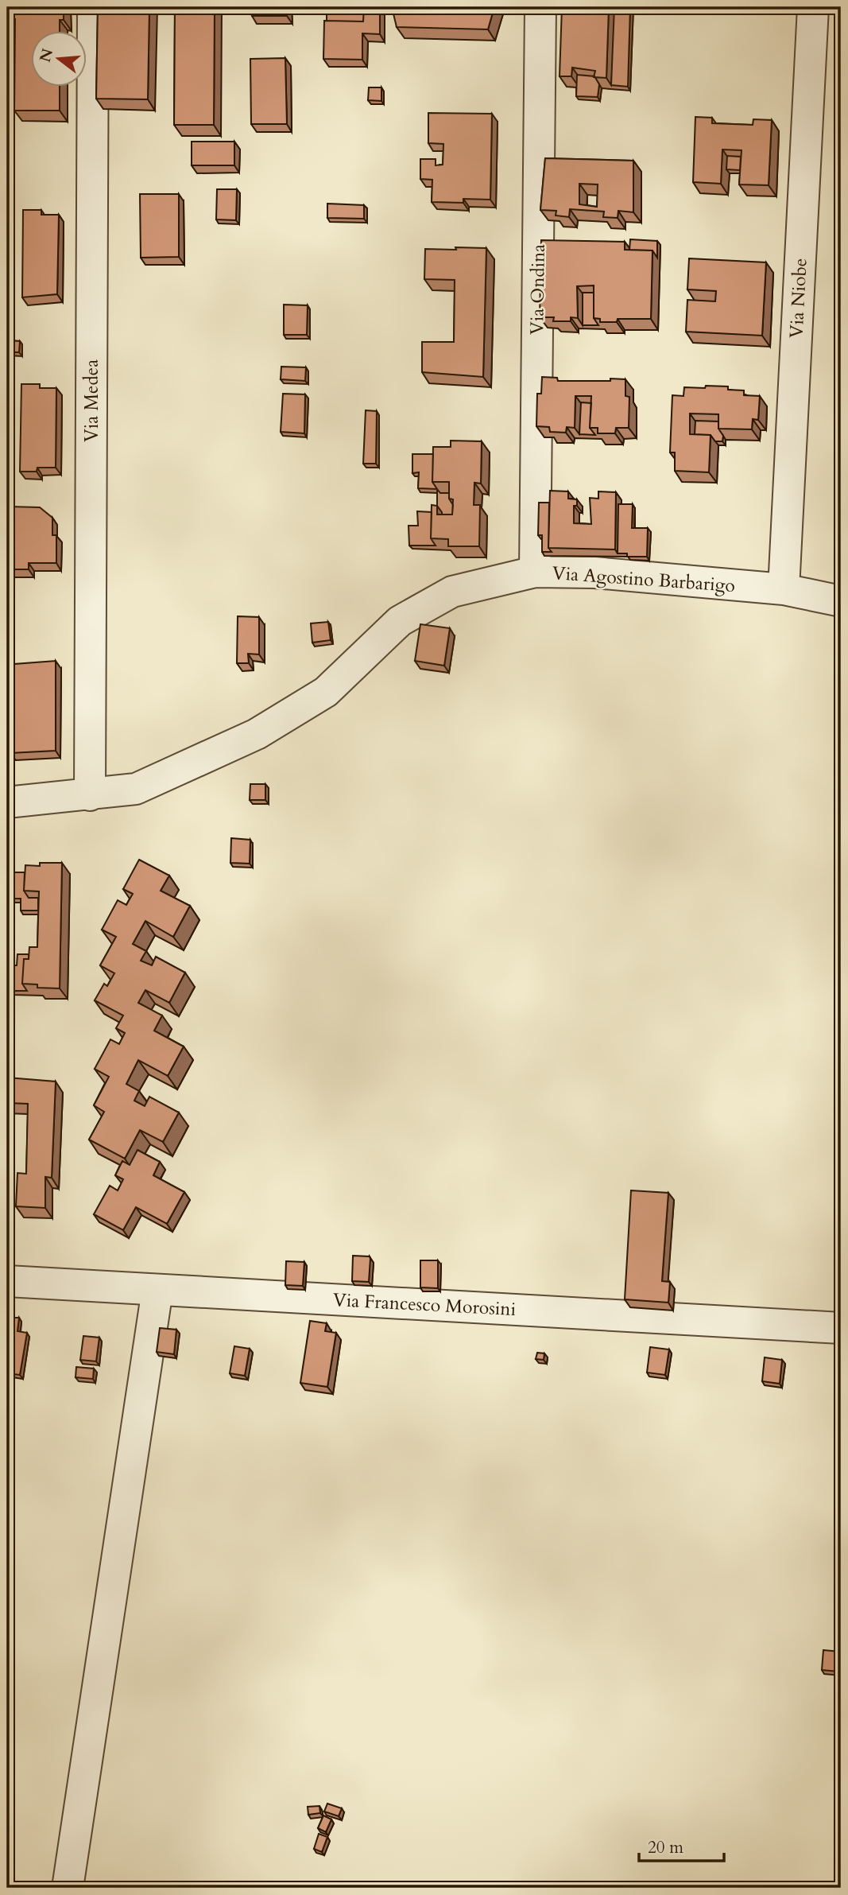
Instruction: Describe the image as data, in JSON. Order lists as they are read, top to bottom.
{
  "streets": {
    "street": [
      "Via Ondina",
      "Via Niobe",
      "Via Medea",
      "Via Agostino Barbarigo",
      "Via Francesco Morosini"
    ]
  },
  "crossings": [
    ["Via Ondina", "Via Agostino Barbarigo"],
    ["Via Niobe", "Via Agostino Barbarigo"],
    ["Via Medea", "Via Agostino Barbarigo"]
  ],
  "scale_bar": "20 m",
  "north": "left"
}
